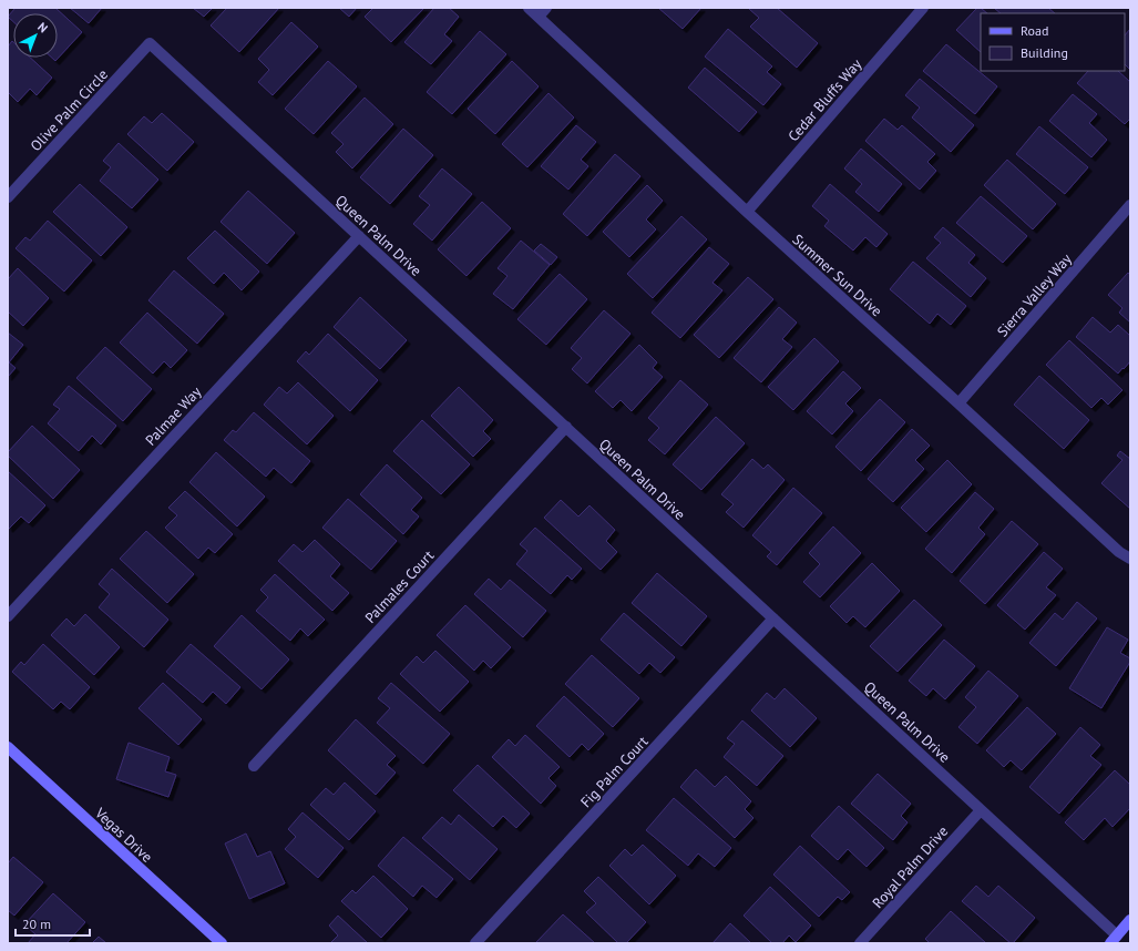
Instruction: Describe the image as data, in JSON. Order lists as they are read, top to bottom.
{
  "streets": {
    "main road": ["Vegas Drive"],
    "street": [
      "Cedar Bluffs Way",
      "Olive Palm Circle",
      "Queen Palm Drive",
      "Summer Sun Drive",
      "Sierra Valley Way",
      "Palmae Way",
      "Palmales Court",
      "Fig Palm Court",
      "Royal Palm Drive"
    ]
  },
  "crossings": [
    ["Cedar Bluffs Way", "Summer Sun Drive"],
    ["Olive Palm Circle", "Queen Palm Drive"],
    ["Queen Palm Drive", "Palmae Way"],
    ["Queen Palm Drive", "Palmales Court"],
    ["Queen Palm Drive", "Fig Palm Court"],
    ["Queen Palm Drive", "Royal Palm Drive"],
    ["Summer Sun Drive", "Sierra Valley Way"]
  ],
  "legend": ["Road", "Building"],
  "scale_bar": "20 m",
  "north": "top right"
}
